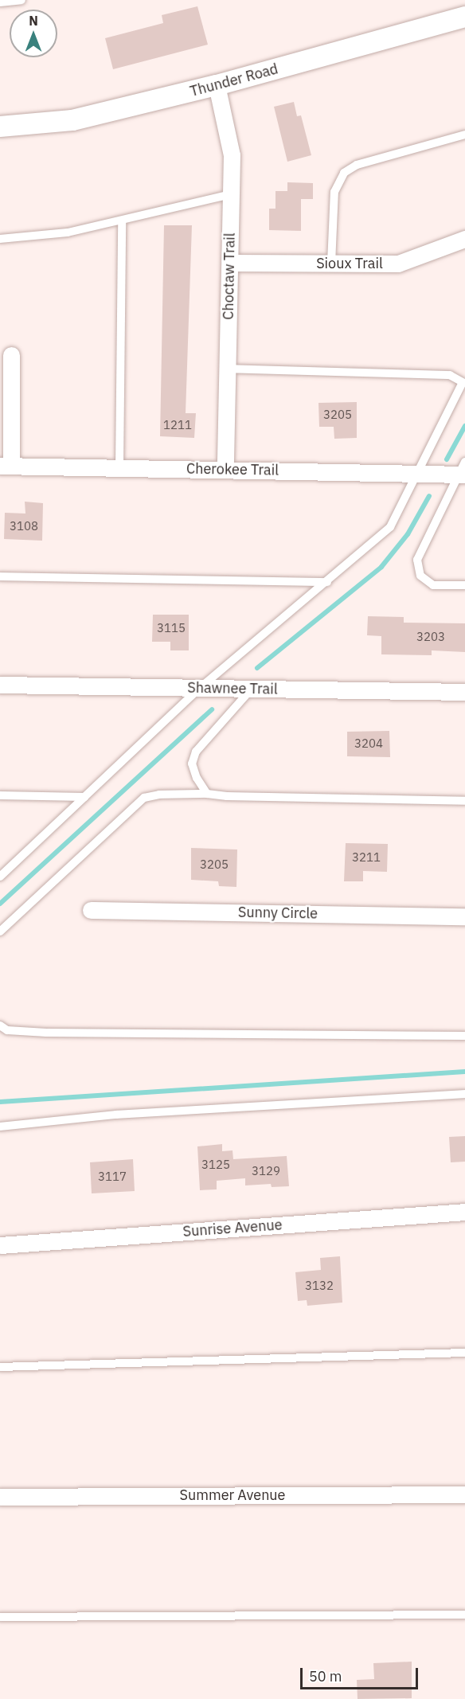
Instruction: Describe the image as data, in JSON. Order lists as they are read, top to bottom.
{
  "streets": {
    "street": [
      "Thunder Road",
      "Sioux Trail",
      "Choctaw Trail",
      "Cherokee Trail",
      "Shawnee Trail",
      "Sunny Circle",
      "Sunrise Avenue",
      "Summer Avenue"
    ]
  },
  "crossings": [
    ["Thunder Road", "Choctaw Trail"],
    ["Sioux Trail", "Choctaw Trail"],
    ["Choctaw Trail", "Cherokee Trail"]
  ],
  "house_numbers": [
    "3205",
    "1211",
    "3108",
    "3115",
    "3203",
    "3204",
    "3211",
    "3205",
    "3125",
    "3129",
    "3117",
    "3132"
  ],
  "scale_bar": "50 m",
  "north": "top"
}
